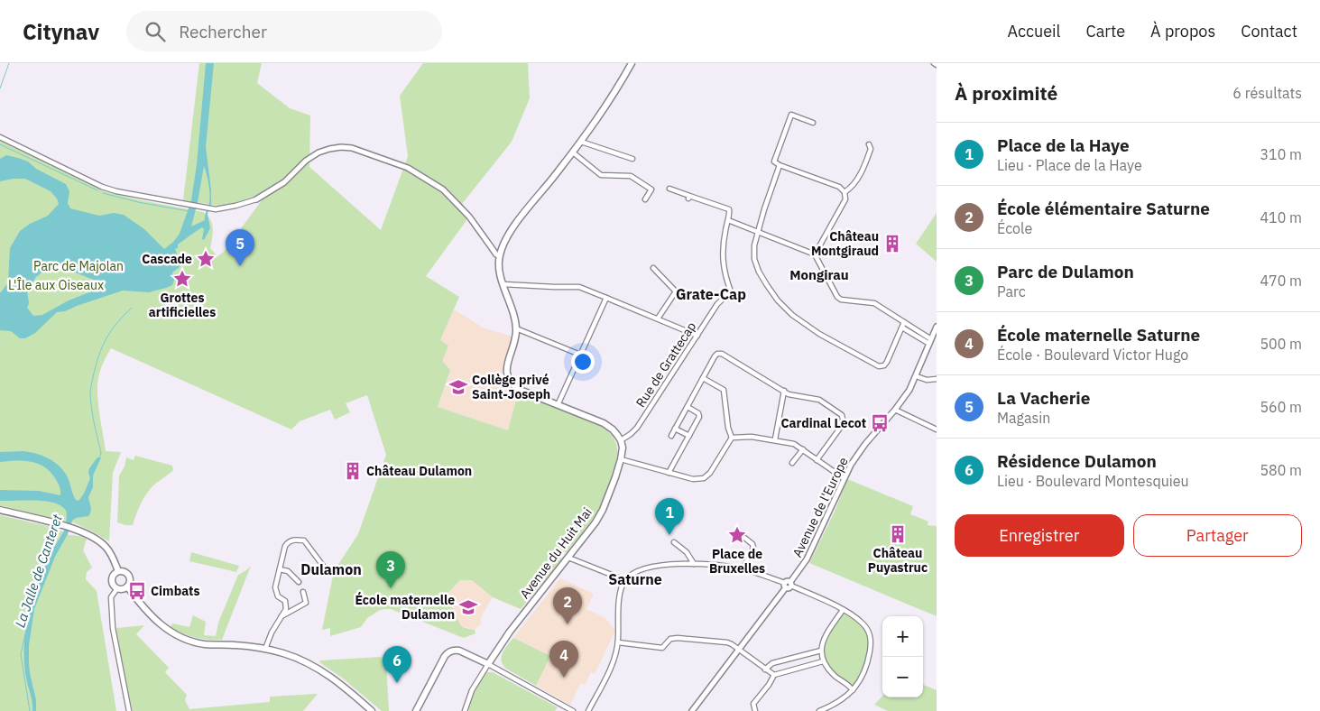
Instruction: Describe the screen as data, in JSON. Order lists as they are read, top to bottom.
{
  "streets": {
    "main road": ["Avenue du Huit Mai"],
    "street": ["Rue de Grattecap", "Avenue de l'Europe"]
  },
  "crossings": [
    ["Rue de Grattecap", "Avenue du Huit Mai"]
  ],
  "districts": [
    "Mongirau",
    "Grate-Cap",
    "Dulamon",
    "Saturne"
  ],
  "water": ["La Jalle de Canteret"],
  "parks": ["Parc de Majolan", "L'Île aux Oiseaux"],
  "places": {
    "building": ["Château Montgiraud", "Château Dulamon", "Château Puyastruc"],
    "place": ["Cascade", "Grottes artificielles", "Place de Bruxelles"],
    "school or university": ["Collège privé Saint-Joseph", "École maternelle Dulamon"],
    "bus stop": ["Cardinal Lecot", "Cimbats"]
  },
  "page": {
    "header": "Citynav",
    "search": "Rechercher",
    "nav": [
      "Accueil",
      "Carte",
      "À propos",
      "Contact"
    ],
    "heading": ["À proximité", "6 résultats"],
    "list": [
      {
        "mark": "1",
        "name": "Place de la Haye",
        "note": "Lieu · Place de la Haye",
        "value": "310 m"
      },
      {
        "mark": "2",
        "name": "École élémentaire Saturne",
        "note": "École",
        "value": "410 m"
      },
      {
        "mark": "3",
        "name": "Parc de Dulamon",
        "note": "Parc",
        "value": "470 m"
      },
      {
        "mark": "4",
        "name": "École maternelle Saturne",
        "note": "École · Boulevard Victor Hugo",
        "value": "500 m"
      },
      {
        "mark": "5",
        "name": "La Vacherie",
        "note": "Magasin",
        "value": "560 m"
      },
      {
        "mark": "6",
        "name": "Résidence Dulamon",
        "note": "Lieu · Boulevard Montesquieu",
        "value": "580 m"
      }
    ],
    "pins": [
      "5",
      "1",
      "3",
      "2",
      "4",
      "6"
    ],
    "buttons": ["Enregistrer", "Partager"],
    "map_buttons": ["+", "−"]
  }
}
